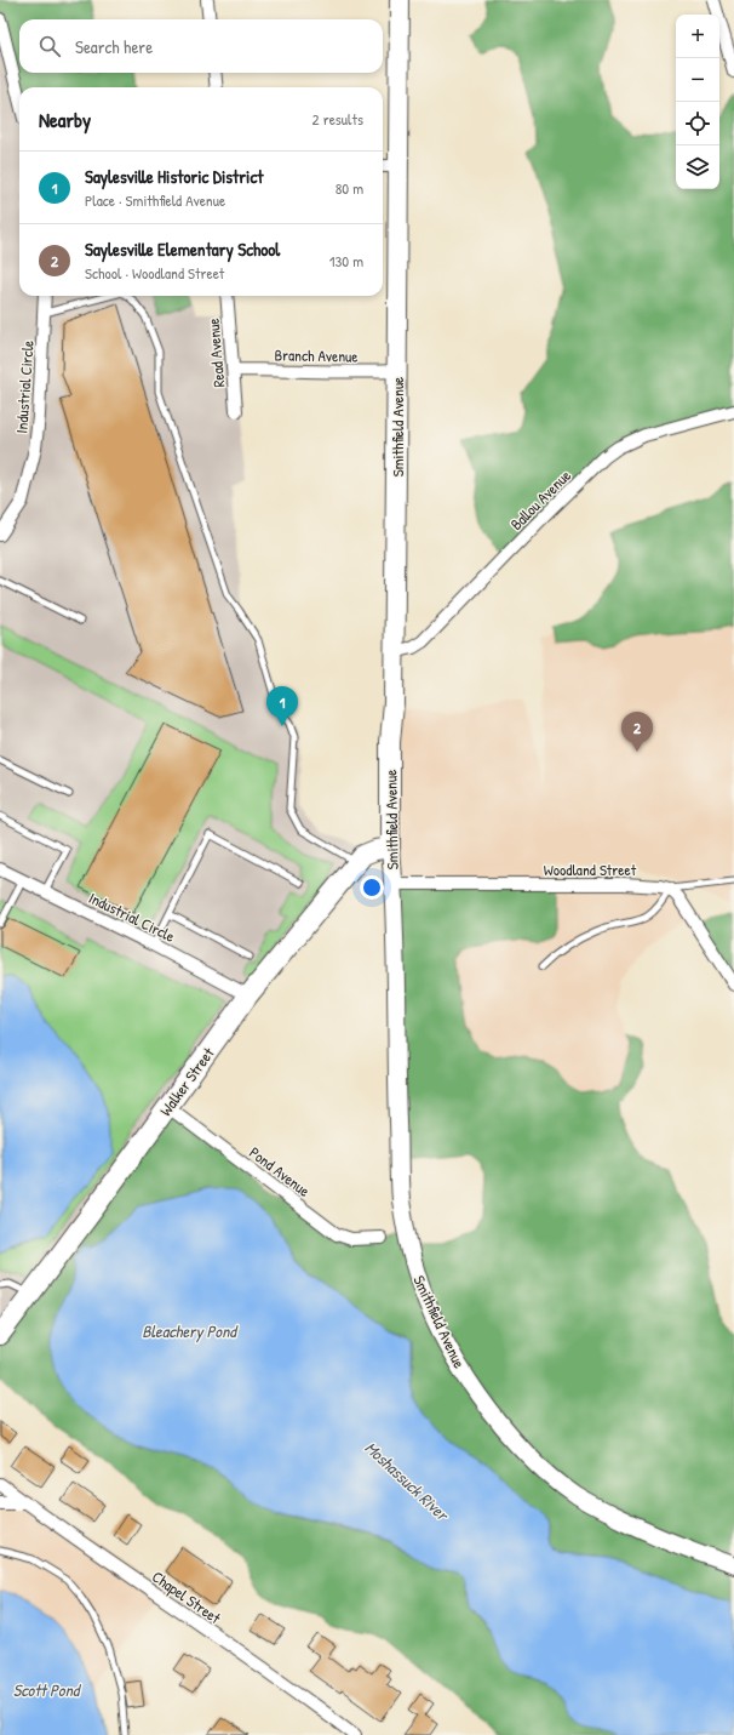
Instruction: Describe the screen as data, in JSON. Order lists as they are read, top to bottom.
{
  "streets": {
    "main road": ["Smithfield Avenue", "Walker Street"],
    "street": [
      "Read Avenue",
      "Branch Avenue",
      "Industrial Circle",
      "Ballou Avenue",
      "Woodland Street",
      "Pond Avenue",
      "Chapel Street"
    ]
  },
  "crossings": [
    ["Read Avenue", "Branch Avenue"],
    ["Branch Avenue", "Smithfield Avenue"],
    ["Industrial Circle", "Walker Street"],
    ["Smithfield Avenue", "Ballou Avenue"],
    ["Smithfield Avenue", "Woodland Street"],
    ["Smithfield Avenue", "Walker Street"],
    ["Walker Street", "Pond Avenue"]
  ],
  "water": ["Bleachery Pond", "Moshassuck River", "Scott Pond"],
  "page": {
    "map_buttons": ["+", "−"],
    "search": "Search here",
    "heading": ["Nearby", "2 results"],
    "list": [
      {
        "mark": "1",
        "name": "Saylesville Historic District",
        "note": "Place · Smithfield Avenue",
        "value": "80 m"
      },
      {
        "mark": "2",
        "name": "Saylesville Elementary School",
        "note": "School · Woodland Street",
        "value": "130 m"
      }
    ],
    "pins": ["1", "2"]
  }
}
